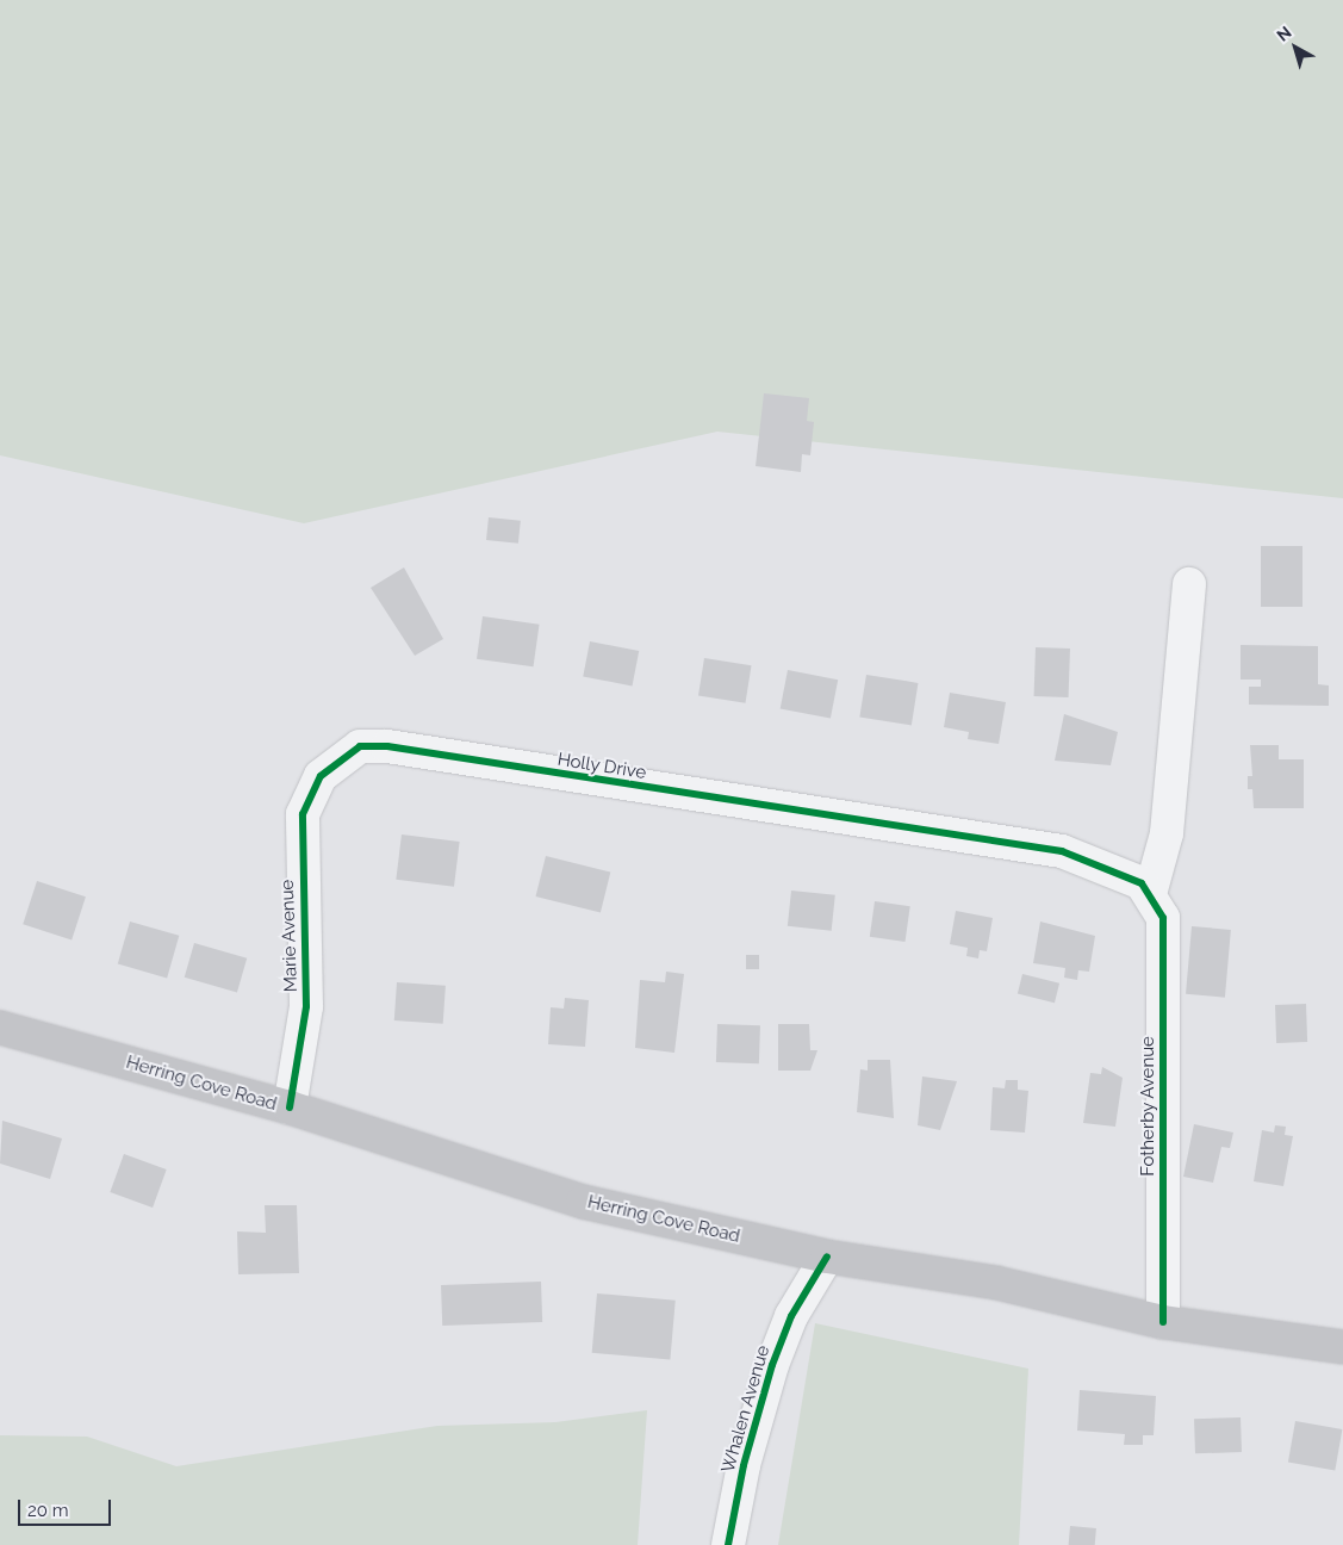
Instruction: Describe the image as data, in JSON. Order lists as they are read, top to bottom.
{
  "streets": {
    "main road": ["Herring Cove Road"],
    "street": [
      "Holly Drive",
      "Marie Avenue",
      "Fotherby Avenue",
      "Whalen Avenue"
    ]
  },
  "crossings": [
    ["Holly Drive", "Marie Avenue"],
    ["Holly Drive", "Fotherby Avenue"],
    ["Marie Avenue", "Herring Cove Road"],
    ["Herring Cove Road", "Fotherby Avenue"],
    ["Herring Cove Road", "Whalen Avenue"]
  ],
  "scale_bar": "20 m",
  "north": "top left"
}
